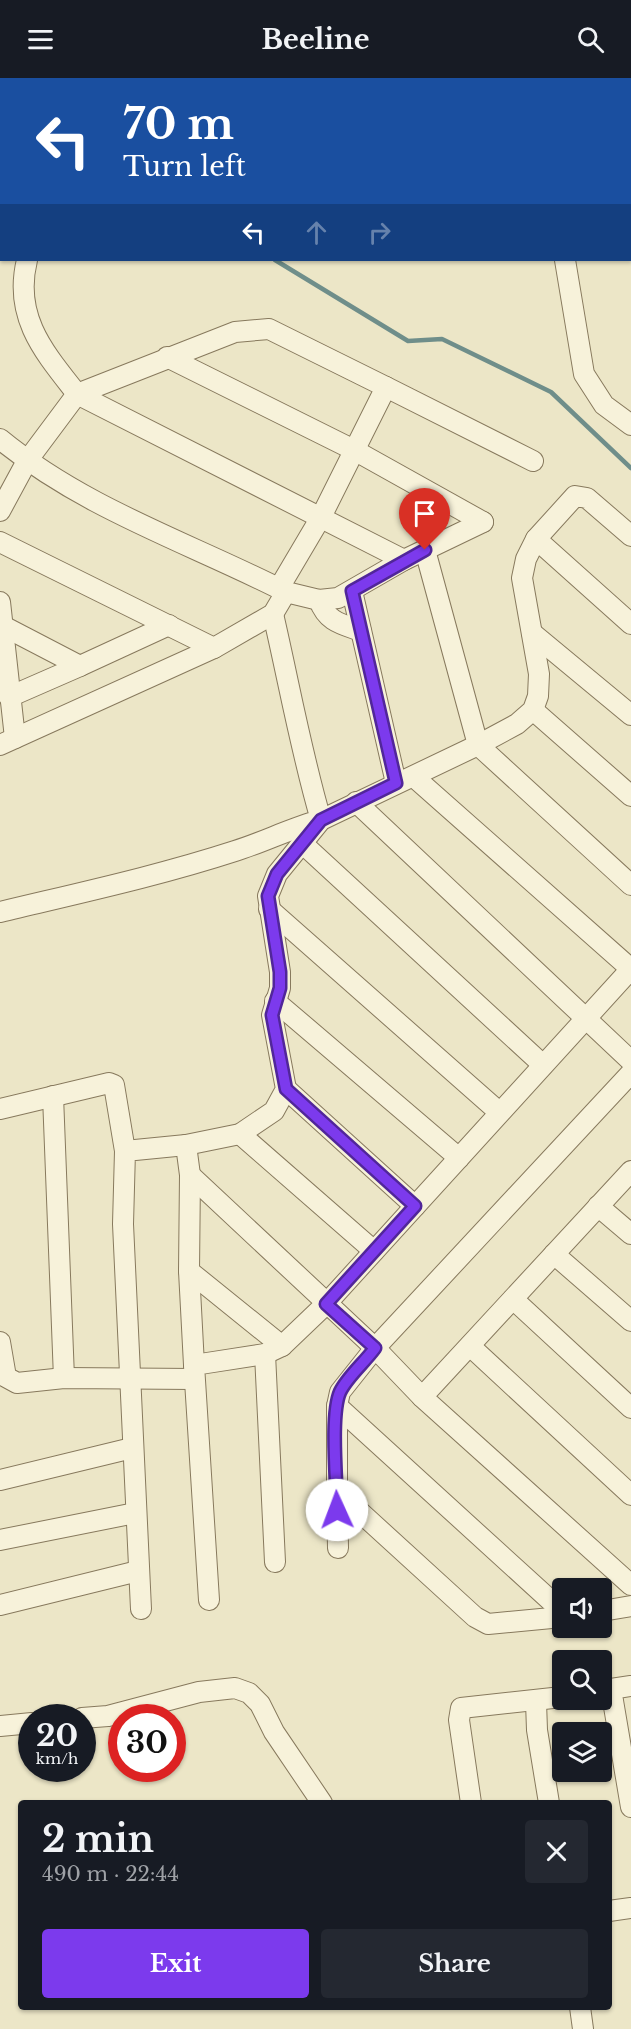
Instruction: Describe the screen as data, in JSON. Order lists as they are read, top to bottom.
{
  "page": {
    "header": "Beeline",
    "turn": ["70 m", "Turn left"],
    "speed": "20 km/h",
    "limit": "30",
    "heading": ["2 min", "490 m · 22:44"],
    "buttons": ["Exit", "Share"]
  }
}
